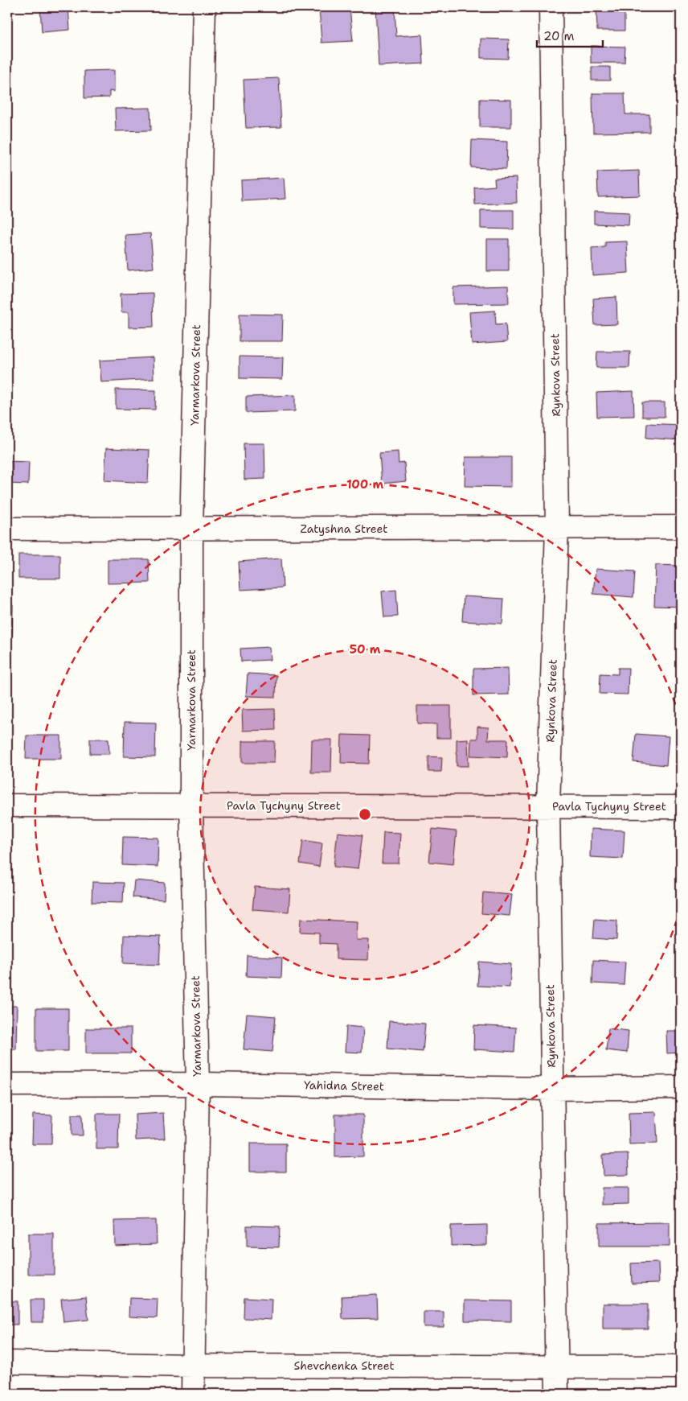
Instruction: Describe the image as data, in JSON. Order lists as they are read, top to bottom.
{
  "streets": {
    "street": [
      "Yarmarkova Street",
      "Rynkova Street",
      "Zatyshna Street",
      "Pavla Tychyny Street",
      "Yahidna Street",
      "Shevchenka Street"
    ]
  },
  "crossings": [
    ["Yarmarkova Street", "Zatyshna Street"],
    ["Yarmarkova Street", "Pavla Tychyny Street"],
    ["Yarmarkova Street", "Yahidna Street"],
    ["Yarmarkova Street", "Shevchenka Street"],
    ["Rynkova Street", "Zatyshna Street"],
    ["Rynkova Street", "Pavla Tychyny Street"],
    ["Rynkova Street", "Yahidna Street"],
    ["Rynkova Street", "Shevchenka Street"]
  ],
  "scale_bar": "20 m",
  "rings": ["100 m", "50 m"]
}
